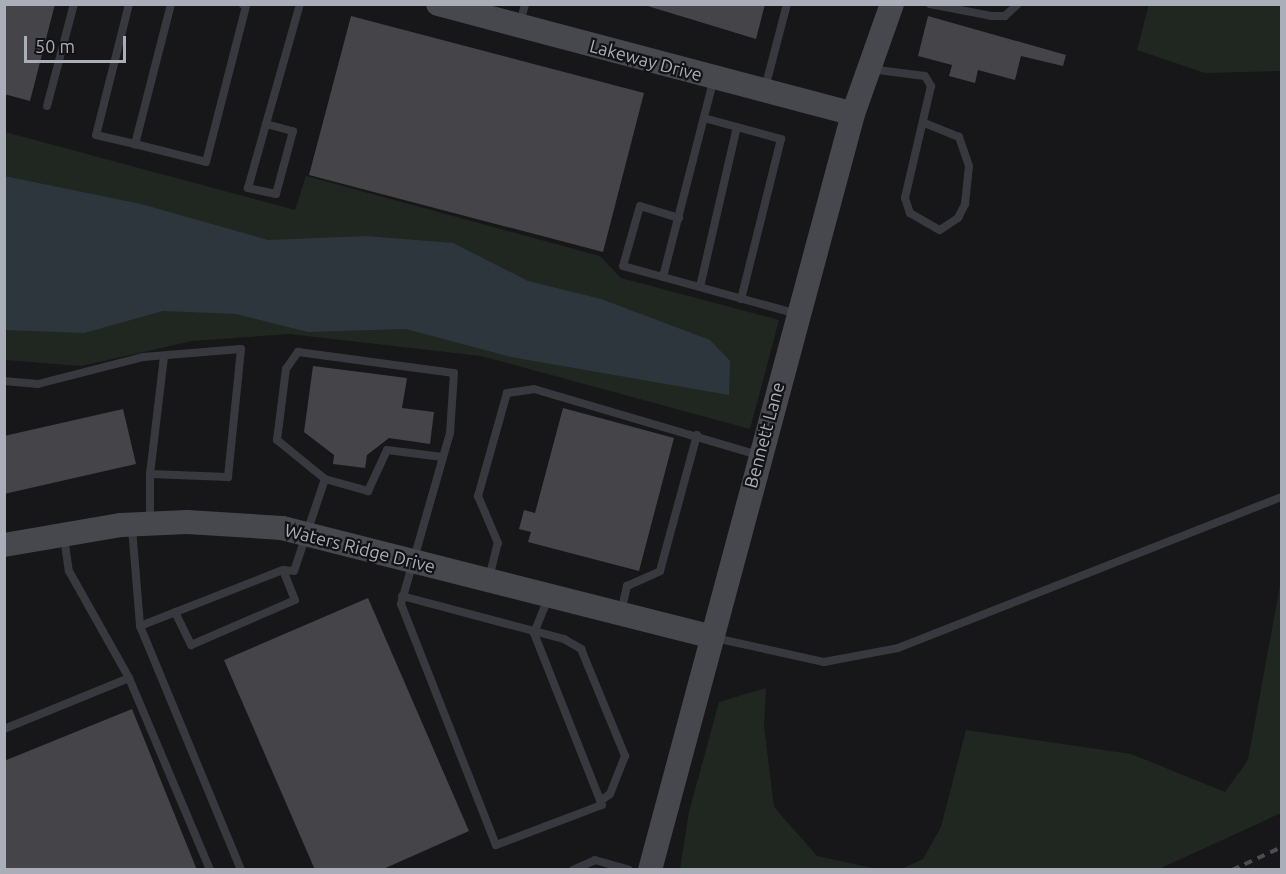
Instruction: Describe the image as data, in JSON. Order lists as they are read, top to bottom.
{
  "streets": {
    "street": ["Lakeway Drive", "Bennett Lane", "Waters Ridge Drive"]
  },
  "crossings": [
    ["Lakeway Drive", "Bennett Lane"],
    ["Bennett Lane", "Waters Ridge Drive"]
  ],
  "scale_bar": "50 m"
}
